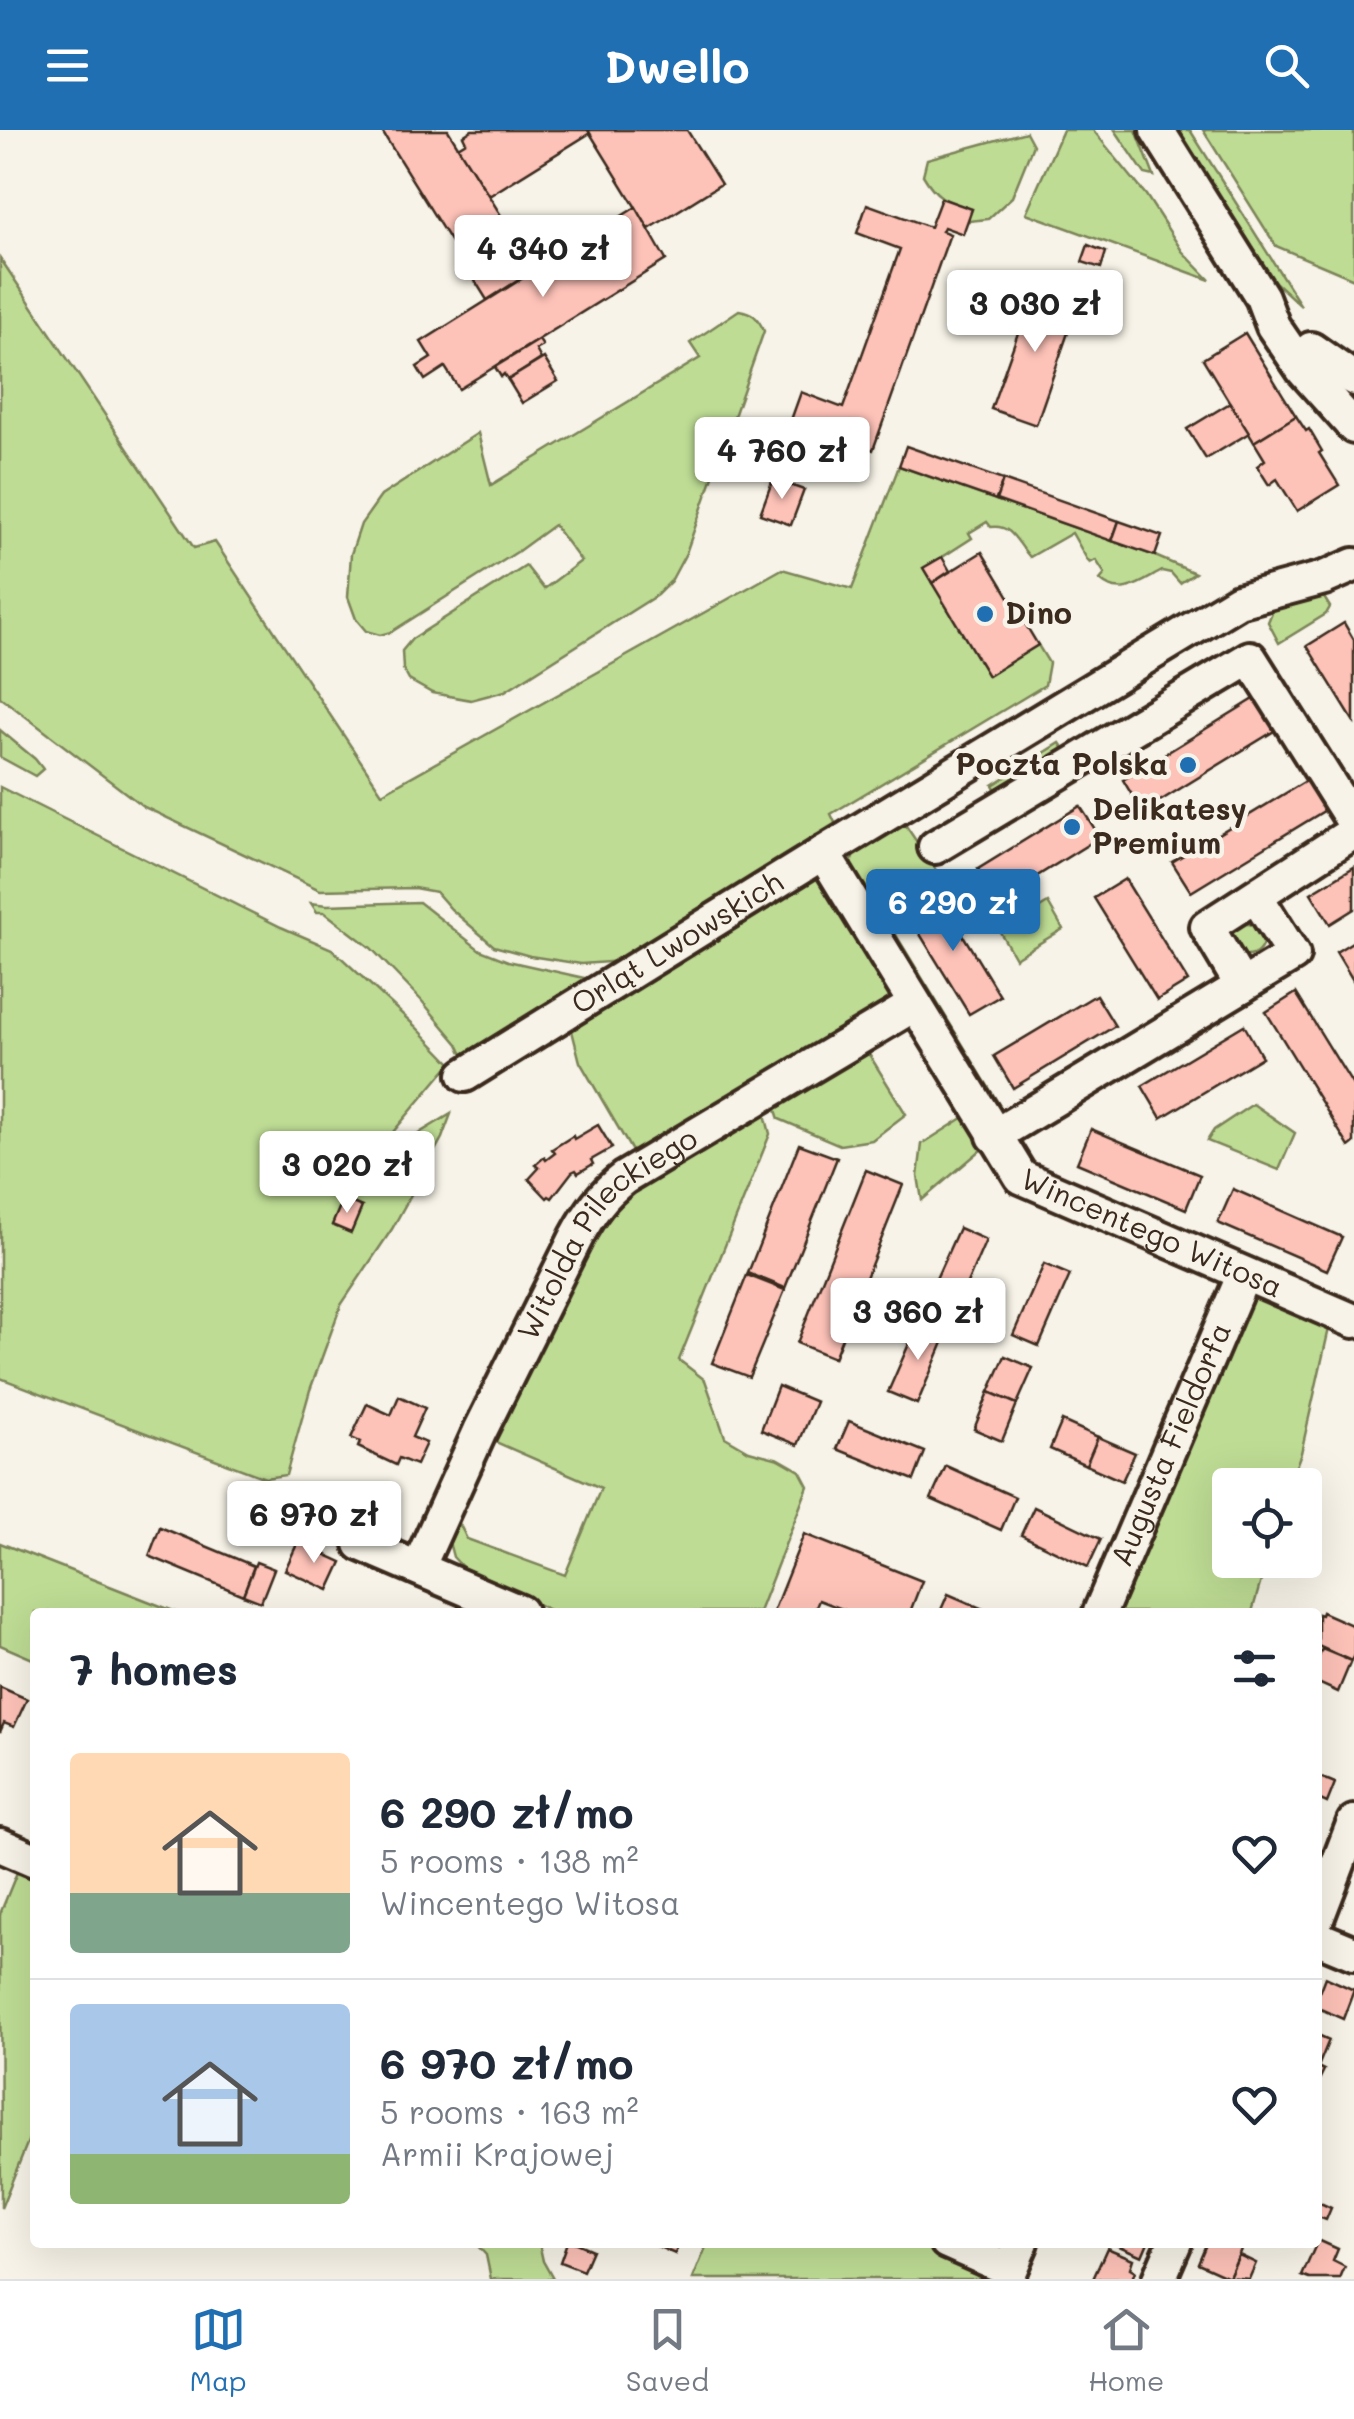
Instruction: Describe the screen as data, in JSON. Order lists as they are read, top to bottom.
{
  "streets": {
    "street": [
      "Orląt Lwowskich",
      "Wincentego Witosa",
      "Witolda Pileckiego",
      "Augusta Fieldorfa"
    ]
  },
  "crossings": [
    ["Orląt Lwowskich", "Wincentego Witosa"],
    ["Wincentego Witosa", "Witolda Pileckiego"],
    ["Wincentego Witosa", "Augusta Fieldorfa"]
  ],
  "places": ["Dino", "Poczta Polska", "Delikatesy Premium"],
  "page": {
    "header": "Dwello",
    "price": [
      "4 340 zł",
      "3 030 zł",
      "4 760 zł",
      "6 290 zł",
      "3 020 zł",
      "3 360 zł",
      "6 970 zł"
    ],
    "heading": "7 homes",
    "list": [
      {
        "name": "6 290 zł/mo",
        "note": "5 rooms · 138 m² · Wincentego Witosa"
      },
      {
        "name": "6 970 zł/mo",
        "note": "5 rooms · 163 m² · Armii Krajowej"
      }
    ],
    "tabs": ["Map", "Saved", "Home"]
  }
}
